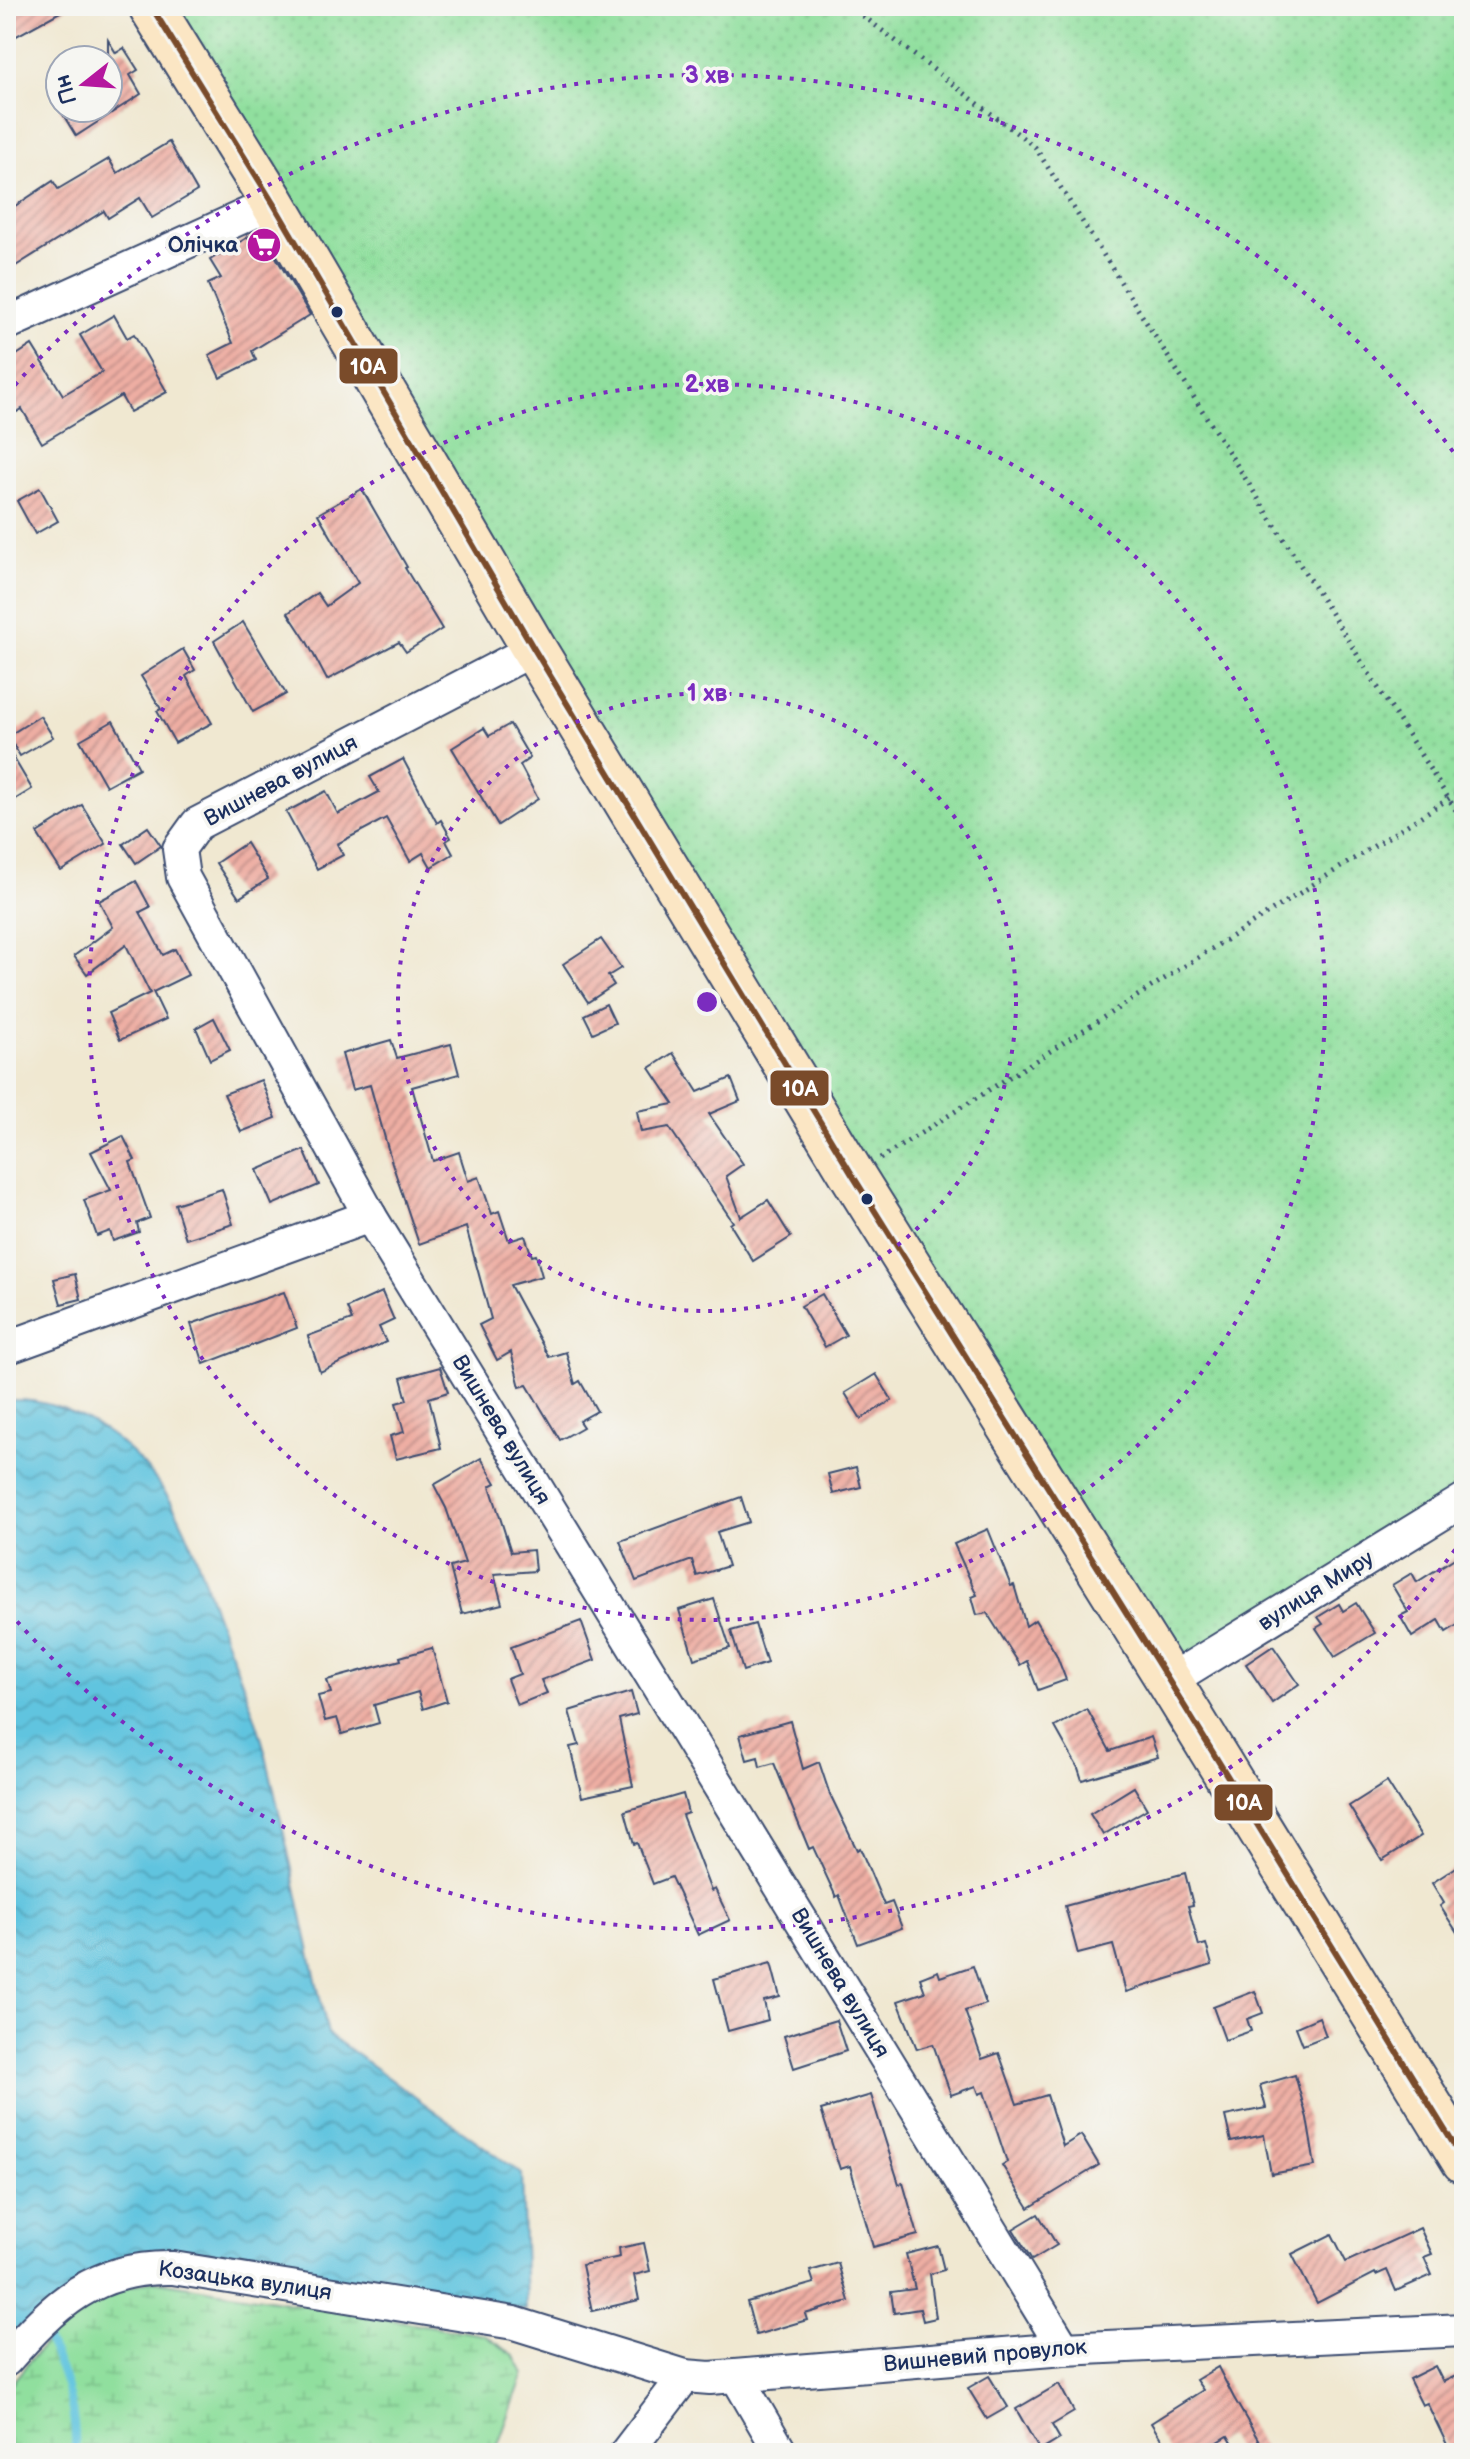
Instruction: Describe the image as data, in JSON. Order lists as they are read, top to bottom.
{
  "streets": {
    "street": [
      "Вишнева вулиця",
      "вулиця Миру",
      "Козацька вулиця",
      "Вишневий провулок"
    ]
  },
  "crossings": [
    ["Вишнева вулиця", "Вишневий провулок"],
    ["Козацька вулиця", "Вишневий провулок"]
  ],
  "places": {
    "supermarket": ["Олічка"]
  },
  "lines": ["transit line 10А"],
  "north": "left",
  "rings": ["3 хв", "2 хв", "1 хв"]
}
